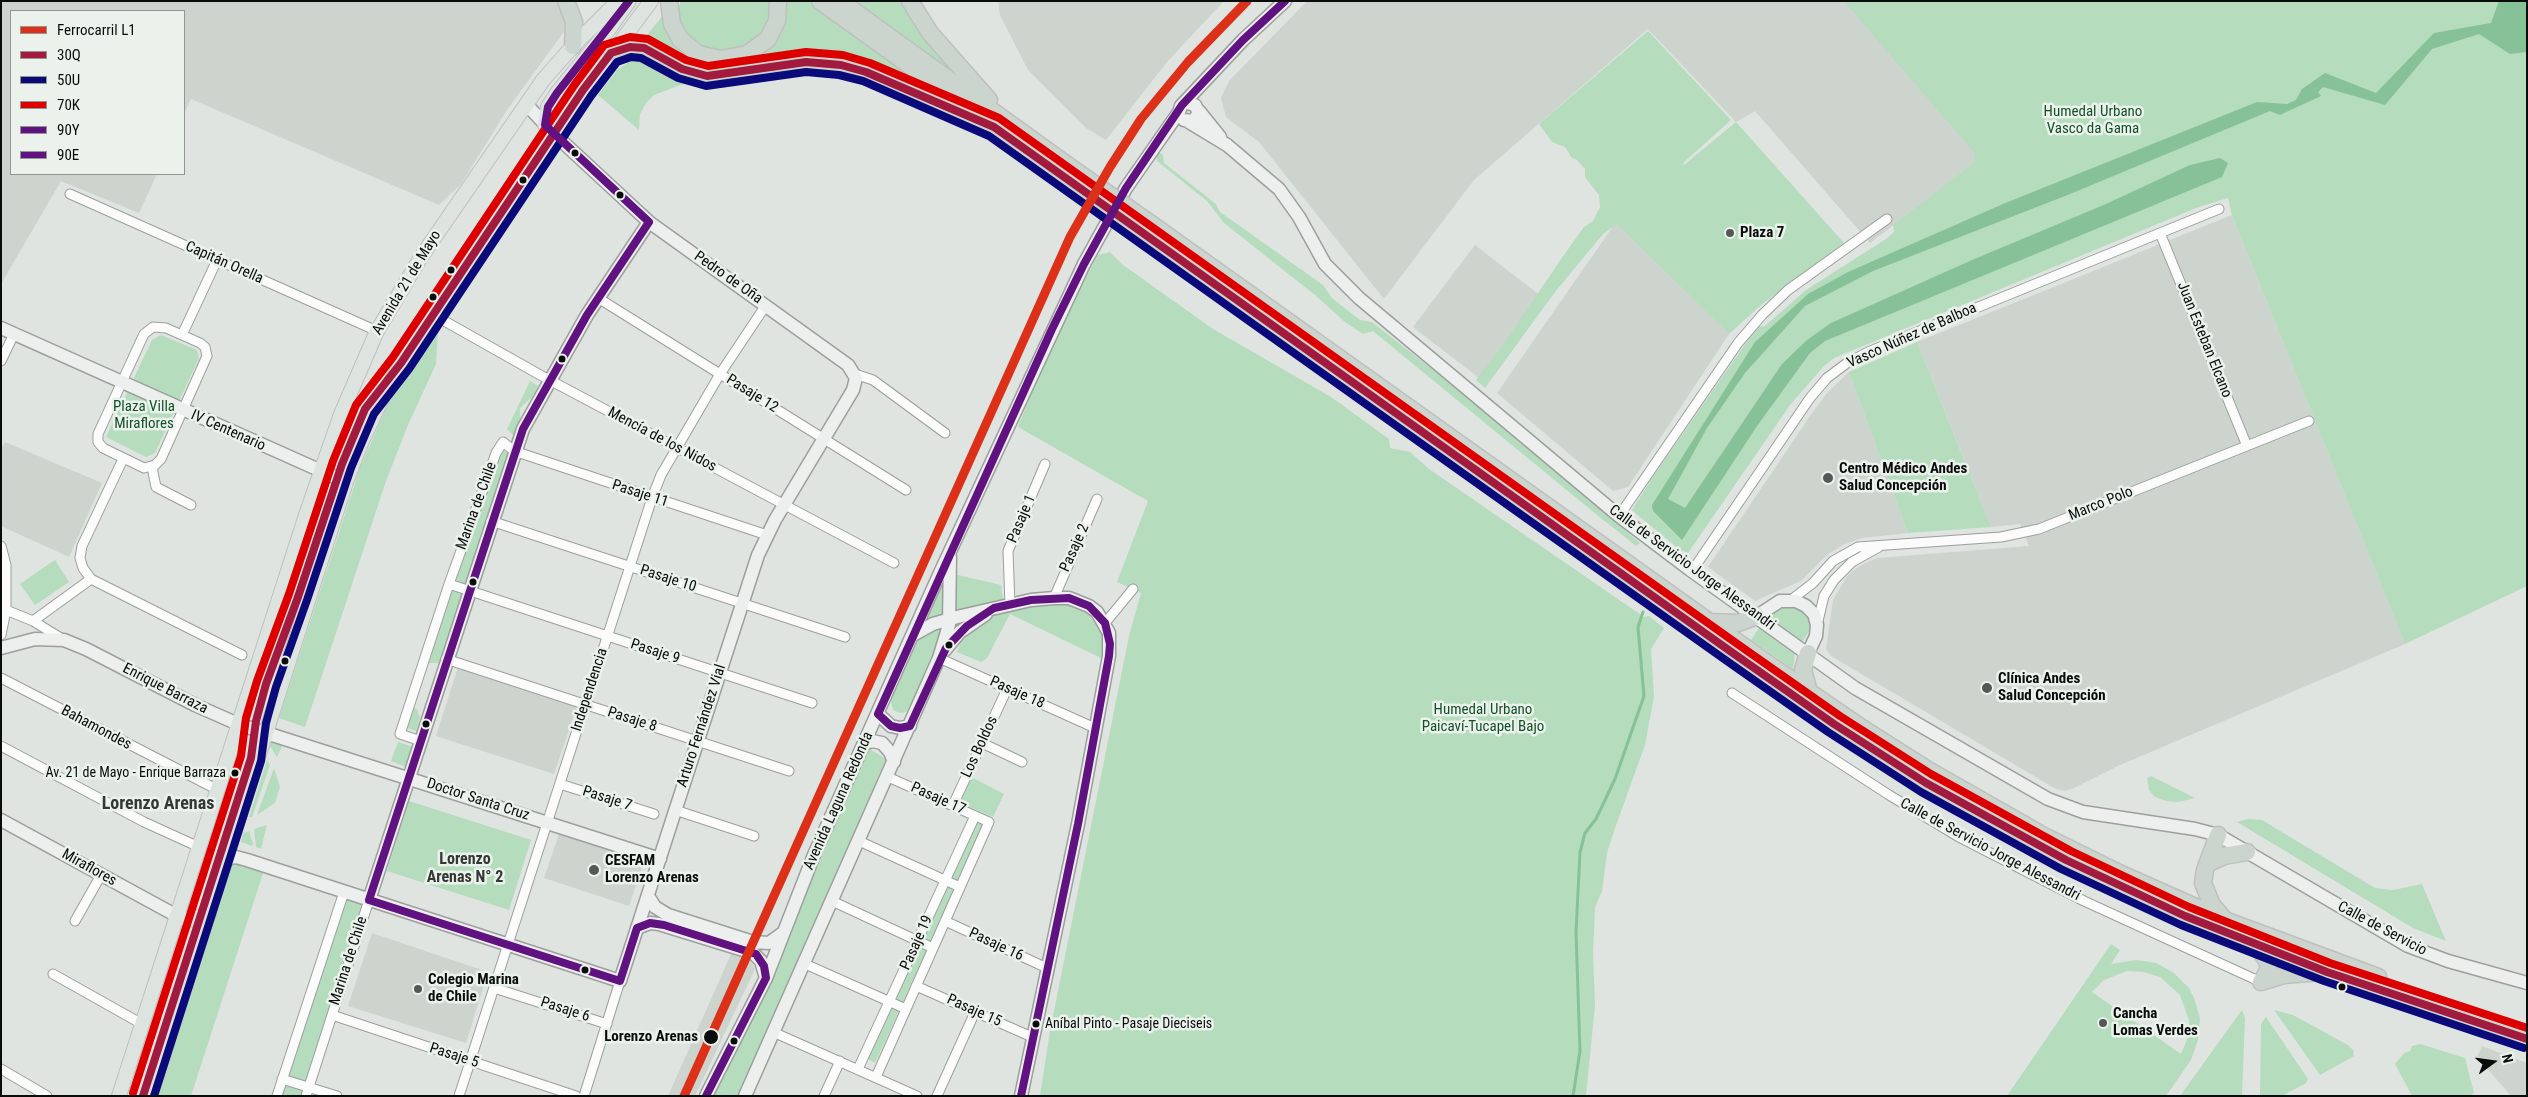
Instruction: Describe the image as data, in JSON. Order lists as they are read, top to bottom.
{
  "streets": {
    "main road": ["Avenida 21 de Mayo"],
    "street": [
      "Capitán Orella",
      "Pedro de Oña",
      "Vasco Núñez de Balboa",
      "Juan Esteban Elcano",
      "Pasaje 12",
      "IV Centenario",
      "Mencía de los Nidos",
      "Pasaje 11",
      "Marco Polo",
      "Marina de Chile",
      "Pasaje 1",
      "Pasaje 2",
      "Calle de Servicio Jorge Alessandri",
      "Pasaje 10",
      "Pasaje 9",
      "Enrique Barraza",
      "Independencia",
      "Pasaje 18",
      "Pasaje 8",
      "Arturo Fernández Vial",
      "Bahamondes",
      "Los Boldos",
      "Pasaje 7",
      "Pasaje 17",
      "Doctor Santa Cruz",
      "Avenida Laguna Redonda",
      "Miraflores",
      "Calle de Servicio",
      "Pasaje 19",
      "Pasaje 16",
      "Pasaje 6",
      "Pasaje 15",
      "Pasaje 5"
    ]
  },
  "crossings": [
    ["Capitán Orella", "Avenida 21 de Mayo"],
    ["Pedro de Oña", "Avenida 21 de Mayo"],
    ["Pedro de Oña", "Marina de Chile"],
    ["Pedro de Oña", "Independencia"],
    ["Pedro de Oña", "Arturo Fernández Vial"],
    ["Avenida 21 de Mayo", "IV Centenario"],
    ["Avenida 21 de Mayo", "Enrique Barraza"],
    ["Avenida 21 de Mayo", "Bahamondes"],
    ["Avenida 21 de Mayo", "Miraflores"],
    ["Vasco Núñez de Balboa", "Juan Esteban Elcano"],
    ["Vasco Núñez de Balboa", "Calle de Servicio Jorge Alessandri"],
    ["Juan Esteban Elcano", "Marco Polo"],
    ["Pasaje 12", "Marina de Chile"],
    ["Pasaje 12", "Independencia"],
    ["Pasaje 12", "Arturo Fernández Vial"],
    ["Mencía de los Nidos", "Marina de Chile"],
    ["Mencía de los Nidos", "Independencia"],
    ["Mencía de los Nidos", "Arturo Fernández Vial"],
    ["Pasaje 11", "Marina de Chile"],
    ["Pasaje 11", "Independencia"],
    ["Pasaje 11", "Arturo Fernández Vial"],
    ["Marco Polo", "Calle de Servicio Jorge Alessandri"],
    ["Marina de Chile", "Pasaje 10"],
    ["Marina de Chile", "Pasaje 9"],
    ["Marina de Chile", "Pasaje 8"],
    ["Marina de Chile", "Doctor Santa Cruz"],
    ["Marina de Chile", "Pasaje 5"],
    ["Calle de Servicio Jorge Alessandri", "Avenida Laguna Redonda"],
    ["Calle de Servicio Jorge Alessandri", "Calle de Servicio"],
    ["Pasaje 10", "Independencia"],
    ["Pasaje 10", "Arturo Fernández Vial"],
    ["Pasaje 9", "Independencia"],
    ["Pasaje 9", "Arturo Fernández Vial"],
    ["Enrique Barraza", "Doctor Santa Cruz"],
    ["Independencia", "Pasaje 8"],
    ["Independencia", "Pasaje 7"],
    ["Independencia", "Doctor Santa Cruz"],
    ["Independencia", "Pasaje 6"],
    ["Independencia", "Pasaje 5"],
    ["Pasaje 18", "Los Boldos"],
    ["Pasaje 8", "Arturo Fernández Vial"],
    ["Arturo Fernández Vial", "Doctor Santa Cruz"],
    ["Arturo Fernández Vial", "Pasaje 6"],
    ["Los Boldos", "Pasaje 17"],
    ["Pasaje 17", "Pasaje 19"],
    ["Pasaje 19", "Pasaje 16"],
    ["Pasaje 19", "Pasaje 15"]
  ],
  "districts": ["Lorenzo Arenas", "Lorenzo Arenas N° 2"],
  "parks": ["Humedal Urbano Vasco da Gama", "Plaza Villa Miraflores", "Humedal Urbano Paicaví-Tucapel Bajo"],
  "places": [
    "Plaza 7",
    "Centro Médico Andes Salud Concepción",
    "Clínica Andes Salud Concepción",
    "Av. 21 de Mayo - Enrique Barraza",
    "CESFAM Lorenzo Arenas",
    "Colegio Marina de Chile",
    "Cancha Lomas Verdes",
    "Aníbal Pinto - Pasaje Dieciseis",
    "Lorenzo Arenas"
  ],
  "lines": [
    "rail line L1",
    "transit line 90Y",
    "transit line 90E",
    "transit line 70K",
    "transit line 30Q",
    "transit line 50U"
  ],
  "legend": [
    "Ferrocarril L1",
    "30Q",
    "50U",
    "70K",
    "90Y",
    "90E"
  ],
  "north": "right"
}
